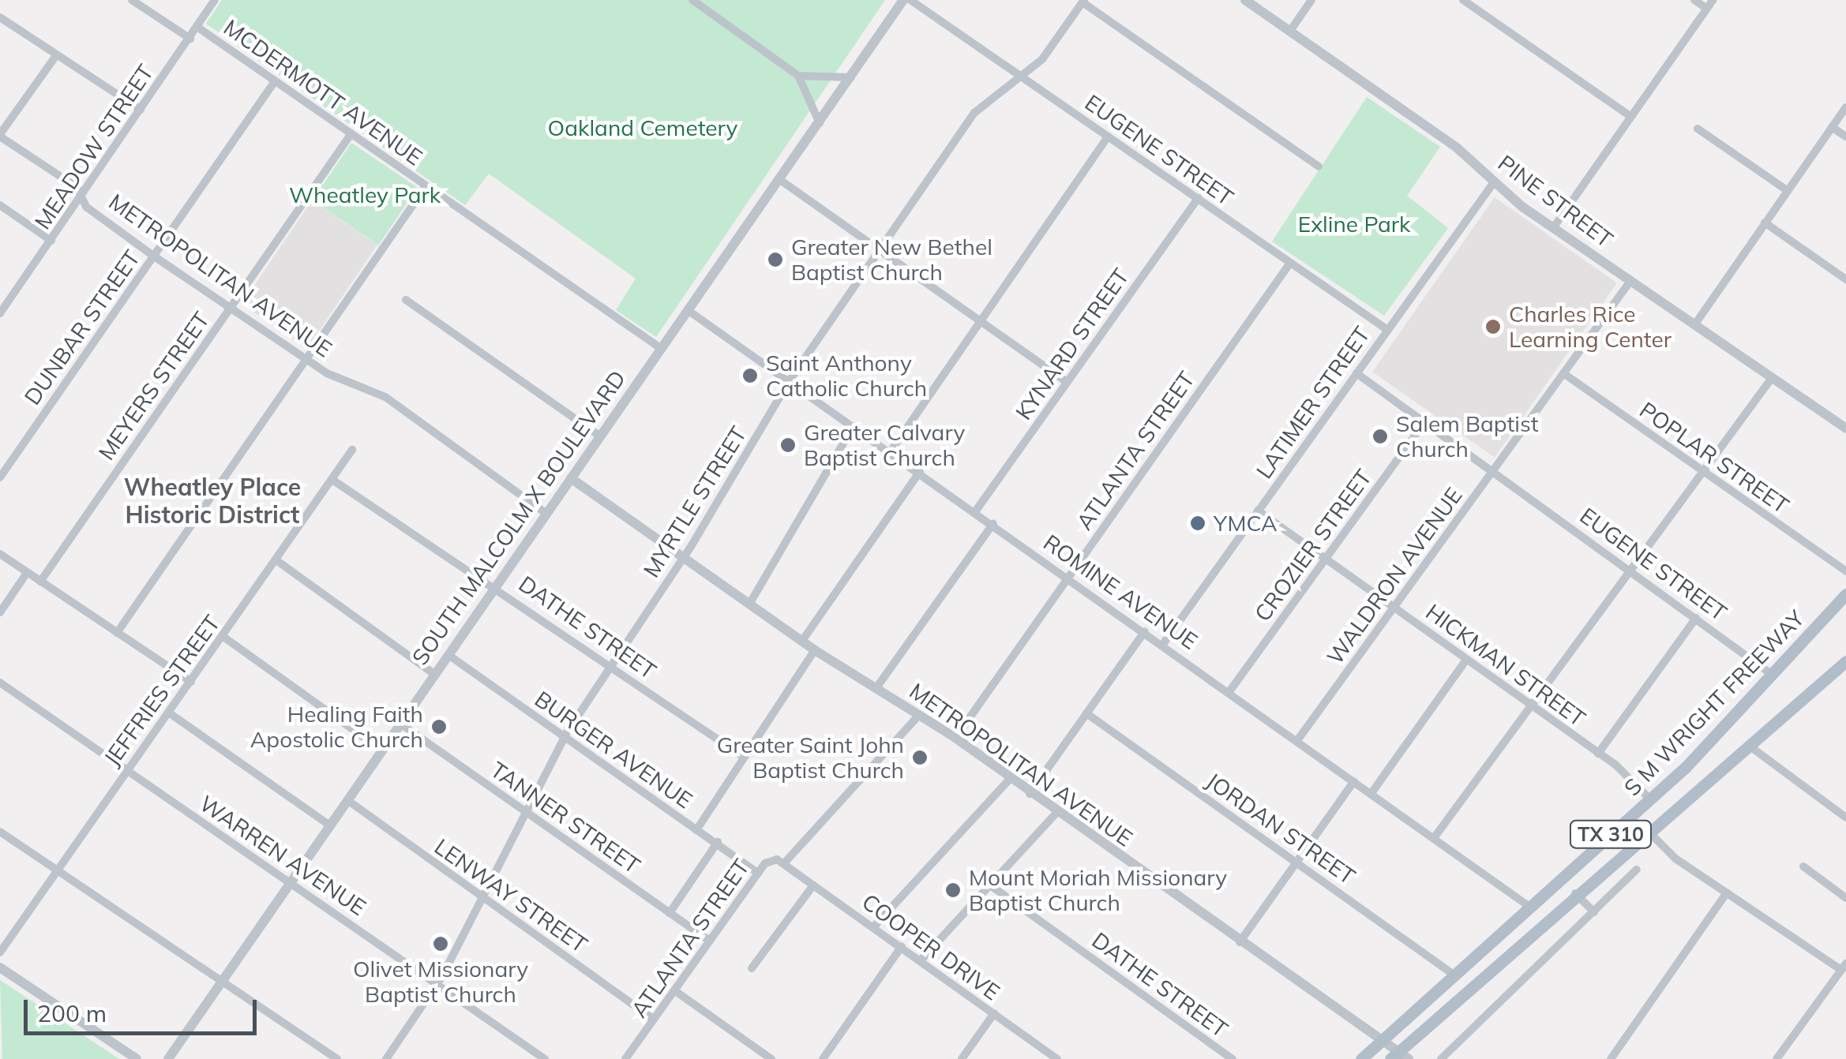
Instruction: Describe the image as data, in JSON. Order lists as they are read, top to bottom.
{
  "streets": {
    "main road": ["S M WRIGHT FREEWAY", "TX 310"],
    "street": [
      "MCDERMOTT AVENUE",
      "MEADOW STREET",
      "EUGENE STREET",
      "PINE STREET",
      "METROPOLITAN AVENUE",
      "DUNBAR STREET",
      "KYNARD STREET",
      "MEYERS STREET",
      "LATIMER STREET",
      "ATLANTA STREET",
      "POPLAR STREET",
      "MYRTLE STREET",
      "SOUTH MALCOLM X BOULEVARD",
      "CROZIER STREET",
      "WALDRON AVENUE",
      "ROMINE AVENUE",
      "DATHE STREET",
      "HICKMAN STREET",
      "JEFFRIES STREET",
      "BURGER AVENUE",
      "TANNER STREET",
      "JORDAN STREET",
      "WARREN AVENUE",
      "LENWAY STREET",
      "COOPER DRIVE"
    ]
  },
  "crossings": [
    ["MCDERMOTT AVENUE", "MEADOW STREET"],
    ["MCDERMOTT AVENUE", "DUNBAR STREET"],
    ["MCDERMOTT AVENUE", "MEYERS STREET"],
    ["MCDERMOTT AVENUE", "SOUTH MALCOLM X BOULEVARD"],
    ["MEADOW STREET", "METROPOLITAN AVENUE"],
    ["EUGENE STREET", "KYNARD STREET"],
    ["EUGENE STREET", "LATIMER STREET"],
    ["EUGENE STREET", "ATLANTA STREET"],
    ["EUGENE STREET", "MYRTLE STREET"],
    ["EUGENE STREET", "CROZIER STREET"],
    ["EUGENE STREET", "WALDRON AVENUE"],
    ["EUGENE STREET", "S M WRIGHT FREEWAY"],
    ["PINE STREET", "LATIMER STREET"],
    ["PINE STREET", "WALDRON AVENUE"],
    ["METROPOLITAN AVENUE", "DUNBAR STREET"],
    ["METROPOLITAN AVENUE", "MEYERS STREET"],
    ["METROPOLITAN AVENUE", "ATLANTA STREET"],
    ["METROPOLITAN AVENUE", "MYRTLE STREET"],
    ["METROPOLITAN AVENUE", "SOUTH MALCOLM X BOULEVARD"],
    ["METROPOLITAN AVENUE", "S M WRIGHT FREEWAY"],
    ["KYNARD STREET", "ROMINE AVENUE"],
    ["LATIMER STREET", "ROMINE AVENUE"],
    ["LATIMER STREET", "HICKMAN STREET"],
    ["ATLANTA STREET", "ROMINE AVENUE"],
    ["ATLANTA STREET", "BURGER AVENUE"],
    ["ATLANTA STREET", "TANNER STREET"],
    ["ATLANTA STREET", "LENWAY STREET"],
    ["ATLANTA STREET", "COOPER DRIVE"],
    ["POPLAR STREET", "WALDRON AVENUE"],
    ["MYRTLE STREET", "ROMINE AVENUE"],
    ["MYRTLE STREET", "DATHE STREET"],
    ["MYRTLE STREET", "BURGER AVENUE"],
    ["MYRTLE STREET", "TANNER STREET"],
    ["MYRTLE STREET", "WARREN AVENUE"],
    ["MYRTLE STREET", "LENWAY STREET"],
    ["SOUTH MALCOLM X BOULEVARD", "ROMINE AVENUE"],
    ["SOUTH MALCOLM X BOULEVARD", "DATHE STREET"],
    ["SOUTH MALCOLM X BOULEVARD", "BURGER AVENUE"],
    ["SOUTH MALCOLM X BOULEVARD", "TANNER STREET"],
    ["SOUTH MALCOLM X BOULEVARD", "WARREN AVENUE"],
    ["SOUTH MALCOLM X BOULEVARD", "LENWAY STREET"],
    ["CROZIER STREET", "ROMINE AVENUE"],
    ["CROZIER STREET", "HICKMAN STREET"],
    ["WALDRON AVENUE", "ROMINE AVENUE"],
    ["WALDRON AVENUE", "HICKMAN STREET"],
    ["ROMINE AVENUE", "S M WRIGHT FREEWAY"],
    ["DATHE STREET", "JEFFRIES STREET"],
    ["HICKMAN STREET", "S M WRIGHT FREEWAY"],
    ["JEFFRIES STREET", "WARREN AVENUE"],
    ["S M WRIGHT FREEWAY", "JORDAN STREET"]
  ],
  "districts": ["Wheatley Place Historic District"],
  "parks": ["Oakland Cemetery", "Wheatley Park", "Exline Park"],
  "places": [
    "Greater New Bethel Baptist Church",
    "Charles Rice Learning Center",
    "Saint Anthony Catholic Church",
    "Salem Baptist Church",
    "Greater Calvary Baptist Church",
    "YMCA",
    "Healing Faith Apostolic Church",
    "Greater Saint John Baptist Church",
    "Mount Moriah Missionary Baptist Church",
    "Olivet Missionary Baptist Church"
  ],
  "scale_bar": "200 m"
}
